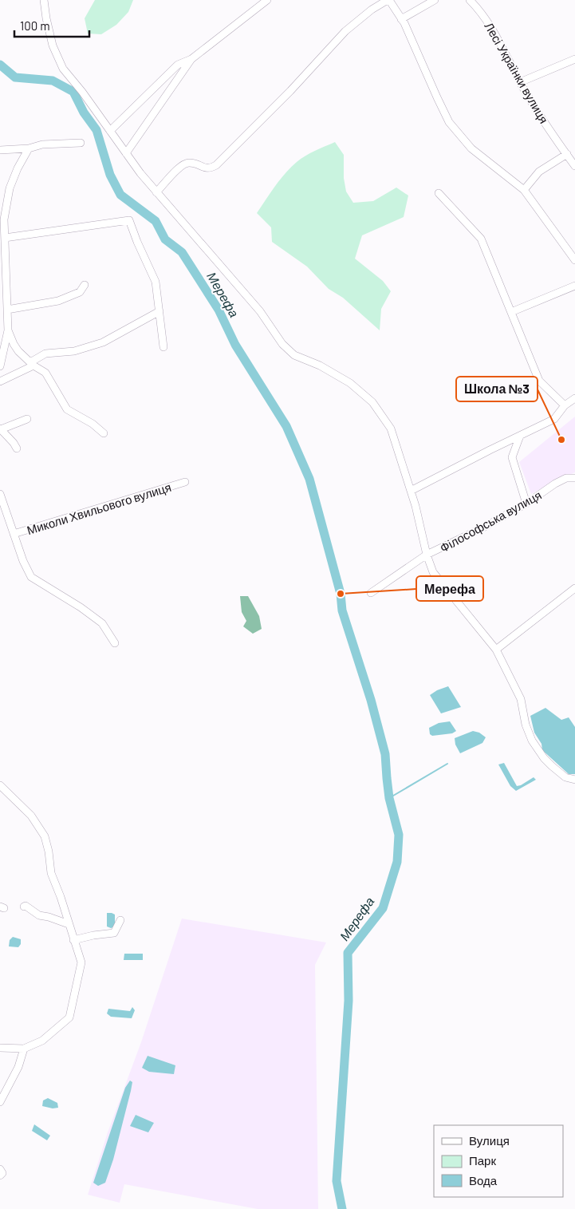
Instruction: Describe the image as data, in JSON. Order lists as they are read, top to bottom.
{
  "streets": {
    "street": ["Лесі Українки вулиця", "Миколи Хвильового вулиця", "Філософська вулиця"]
  },
  "water": ["Мерефа"],
  "places": ["Школа №3", "Мерефа"],
  "legend": ["Вулиця", "Парк", "Вода"],
  "scale_bar": "100 m"
}
